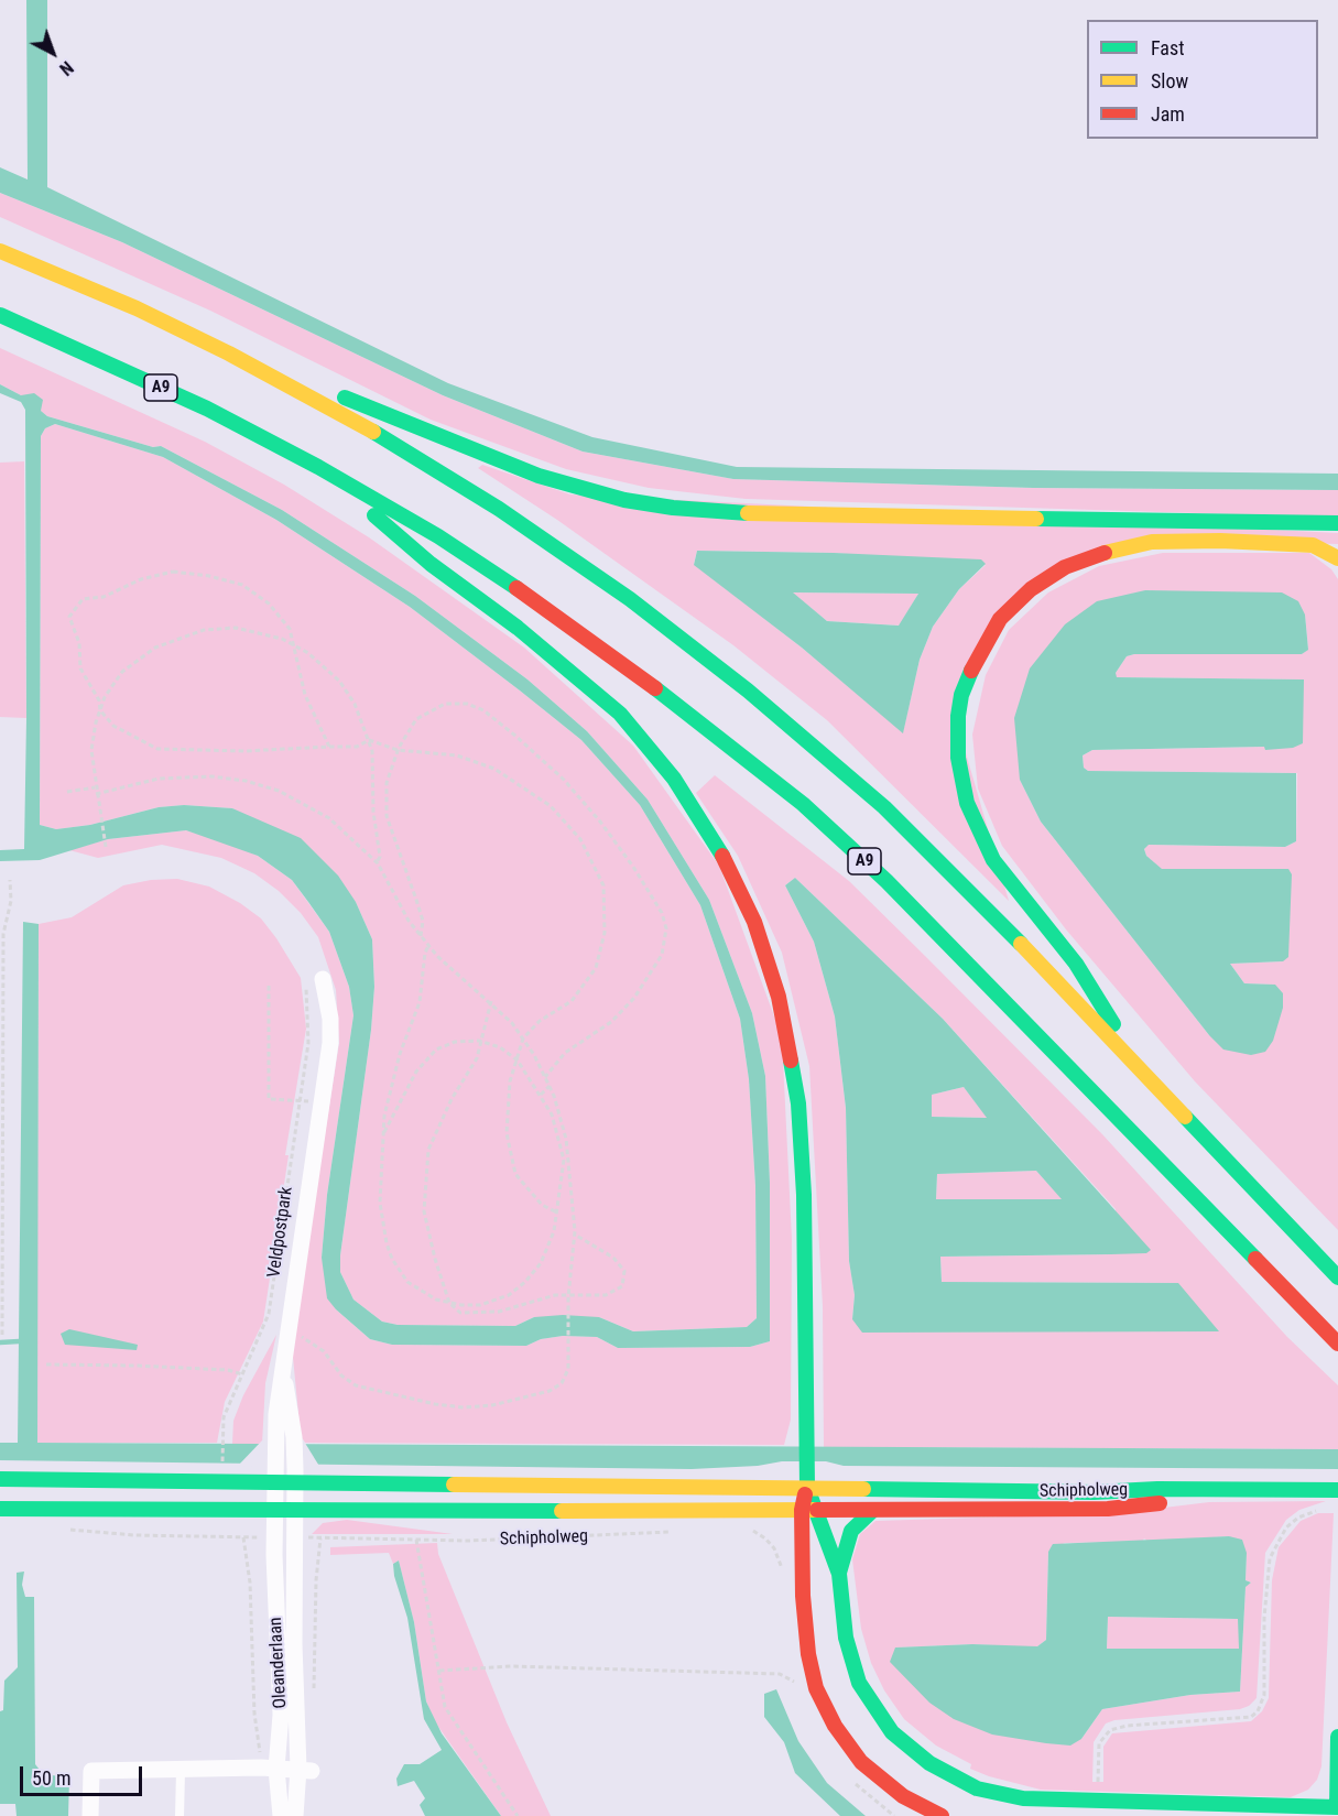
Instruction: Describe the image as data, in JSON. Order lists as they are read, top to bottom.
{
  "streets": {
    "main road": ["A9", "Schipholweg"],
    "street": ["Veldpostpark", "Oleanderlaan"]
  },
  "crossings": [
    ["A9", "Schipholweg"],
    ["Veldpostpark", "Schipholweg"],
    ["Veldpostpark", "Oleanderlaan"],
    ["Schipholweg", "Oleanderlaan"]
  ],
  "legend": ["Fast", "Slow", "Jam"],
  "scale_bar": "50 m",
  "north": "bottom right"
}
